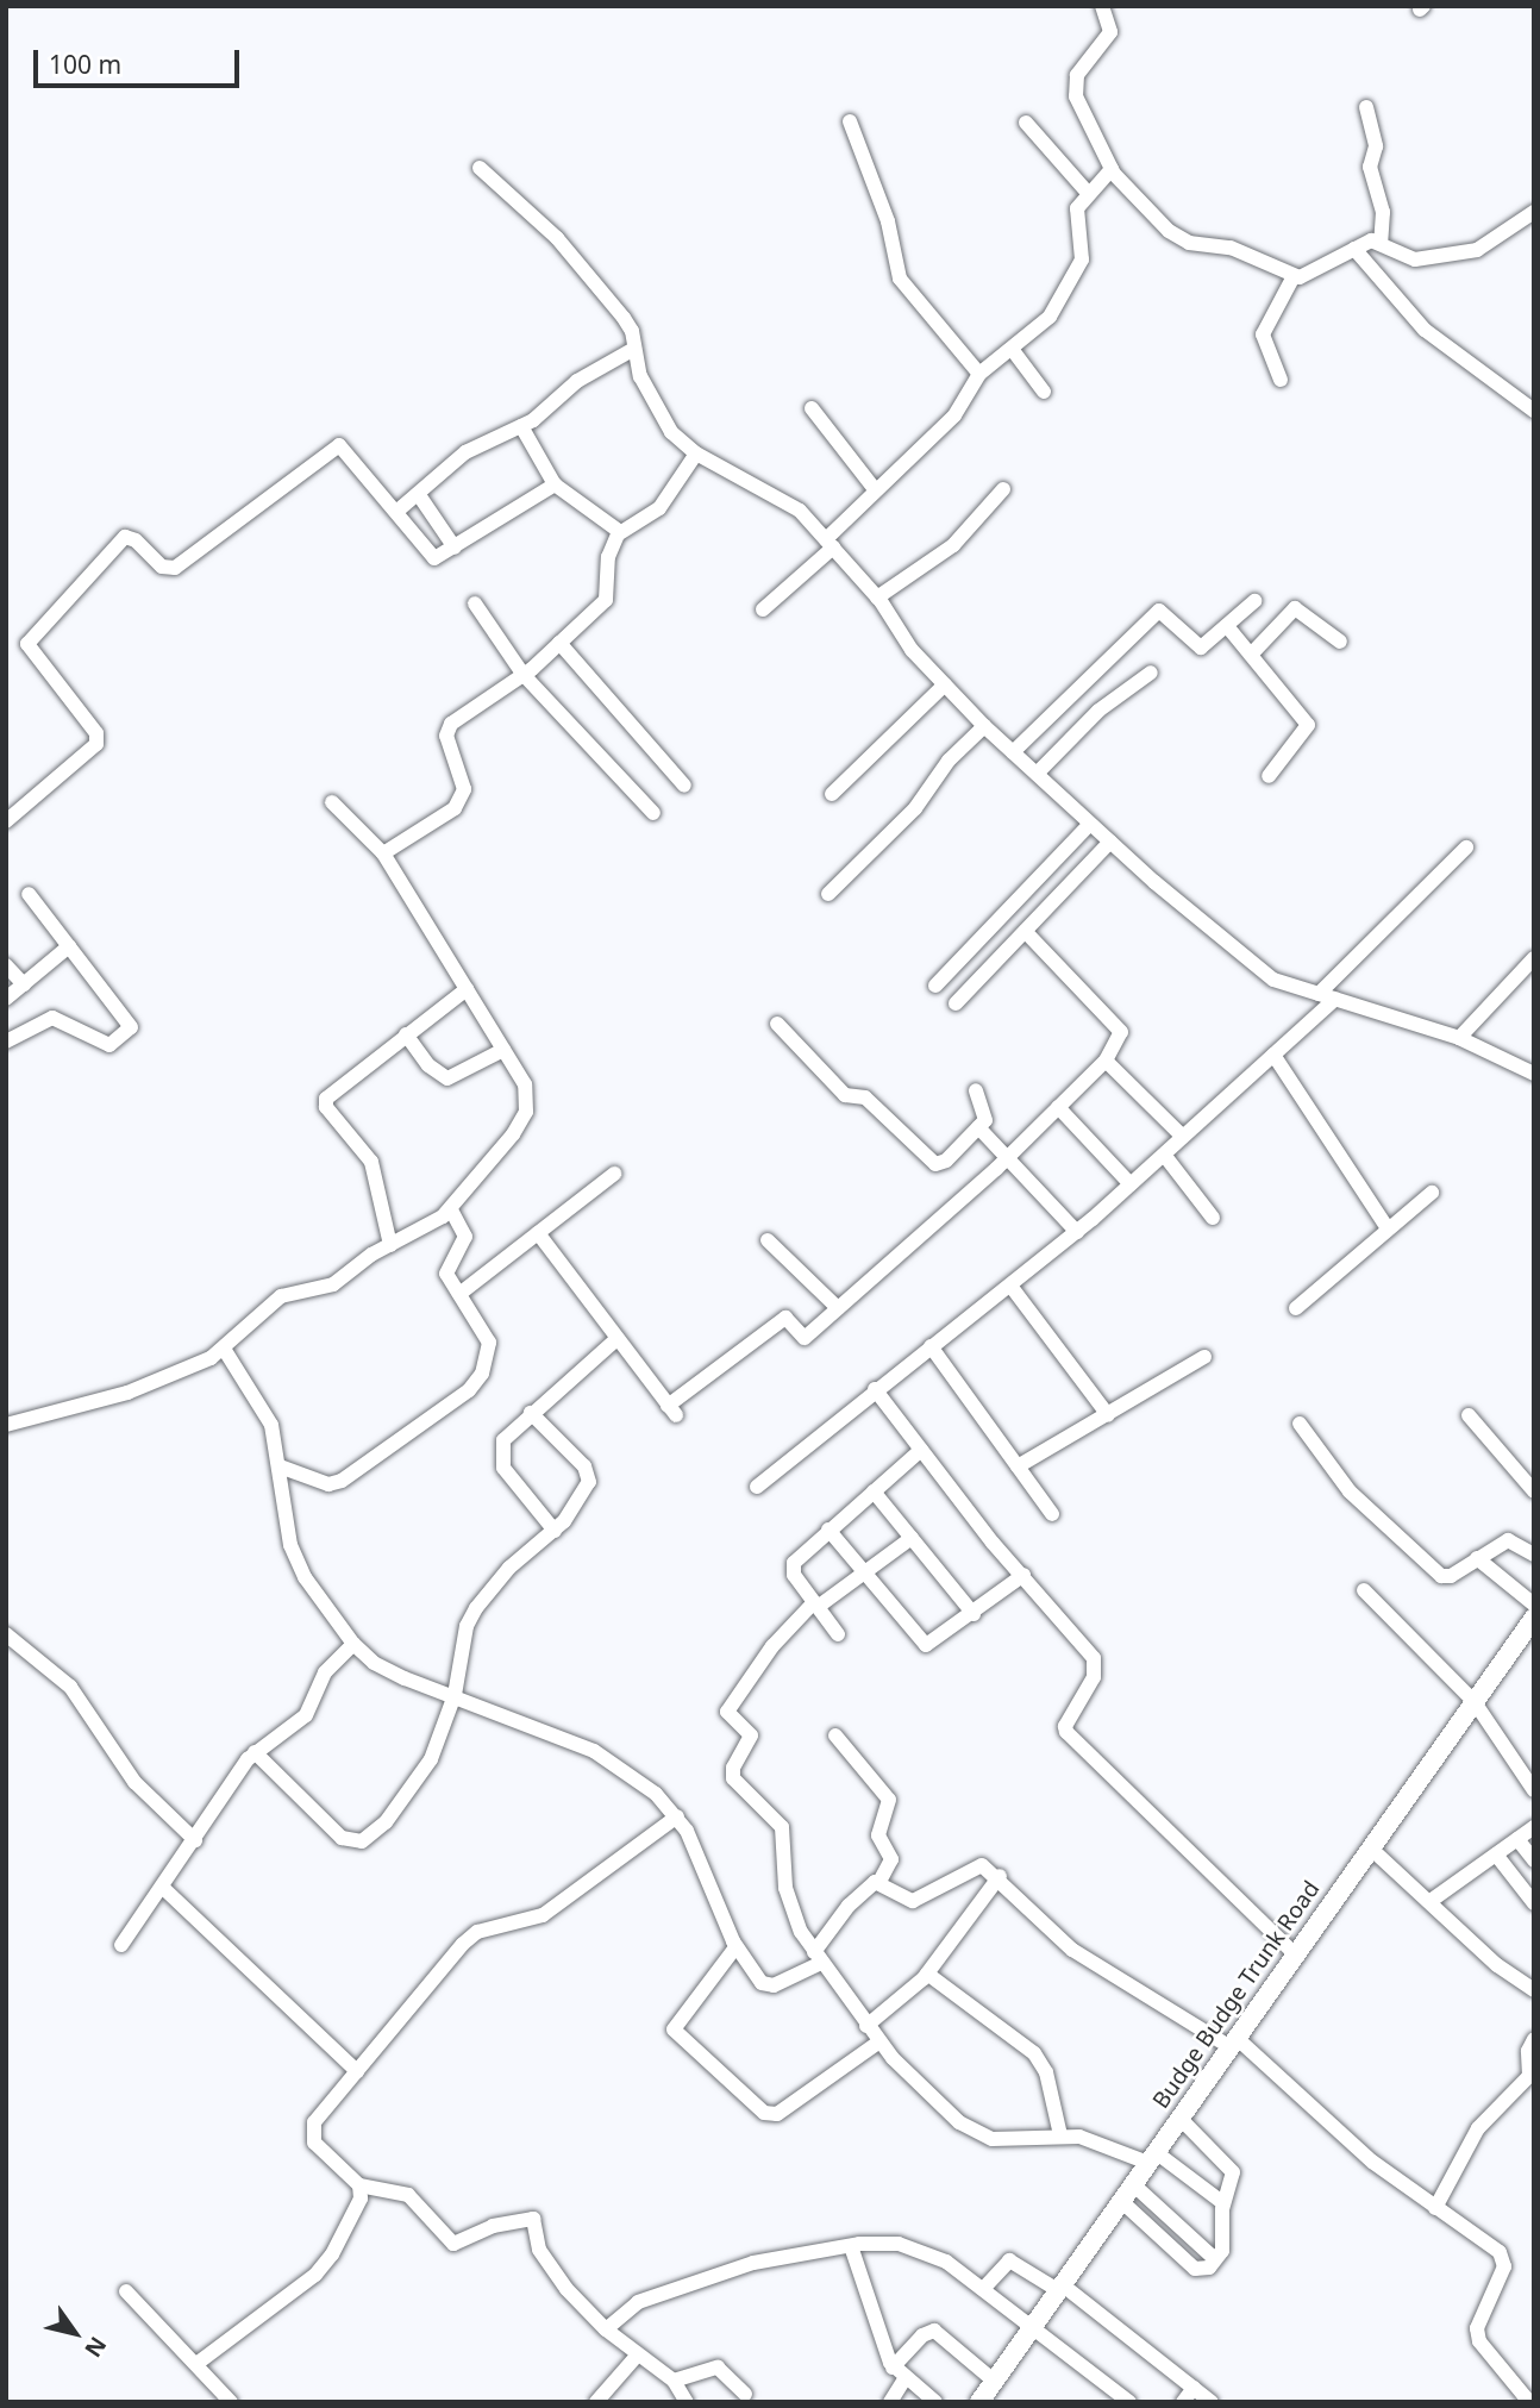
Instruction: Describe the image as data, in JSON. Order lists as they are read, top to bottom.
{
  "streets": {
    "main road": ["Budge Budge Trunk Road"]
  },
  "scale_bar": "100 m",
  "north": "bottom right"
}
